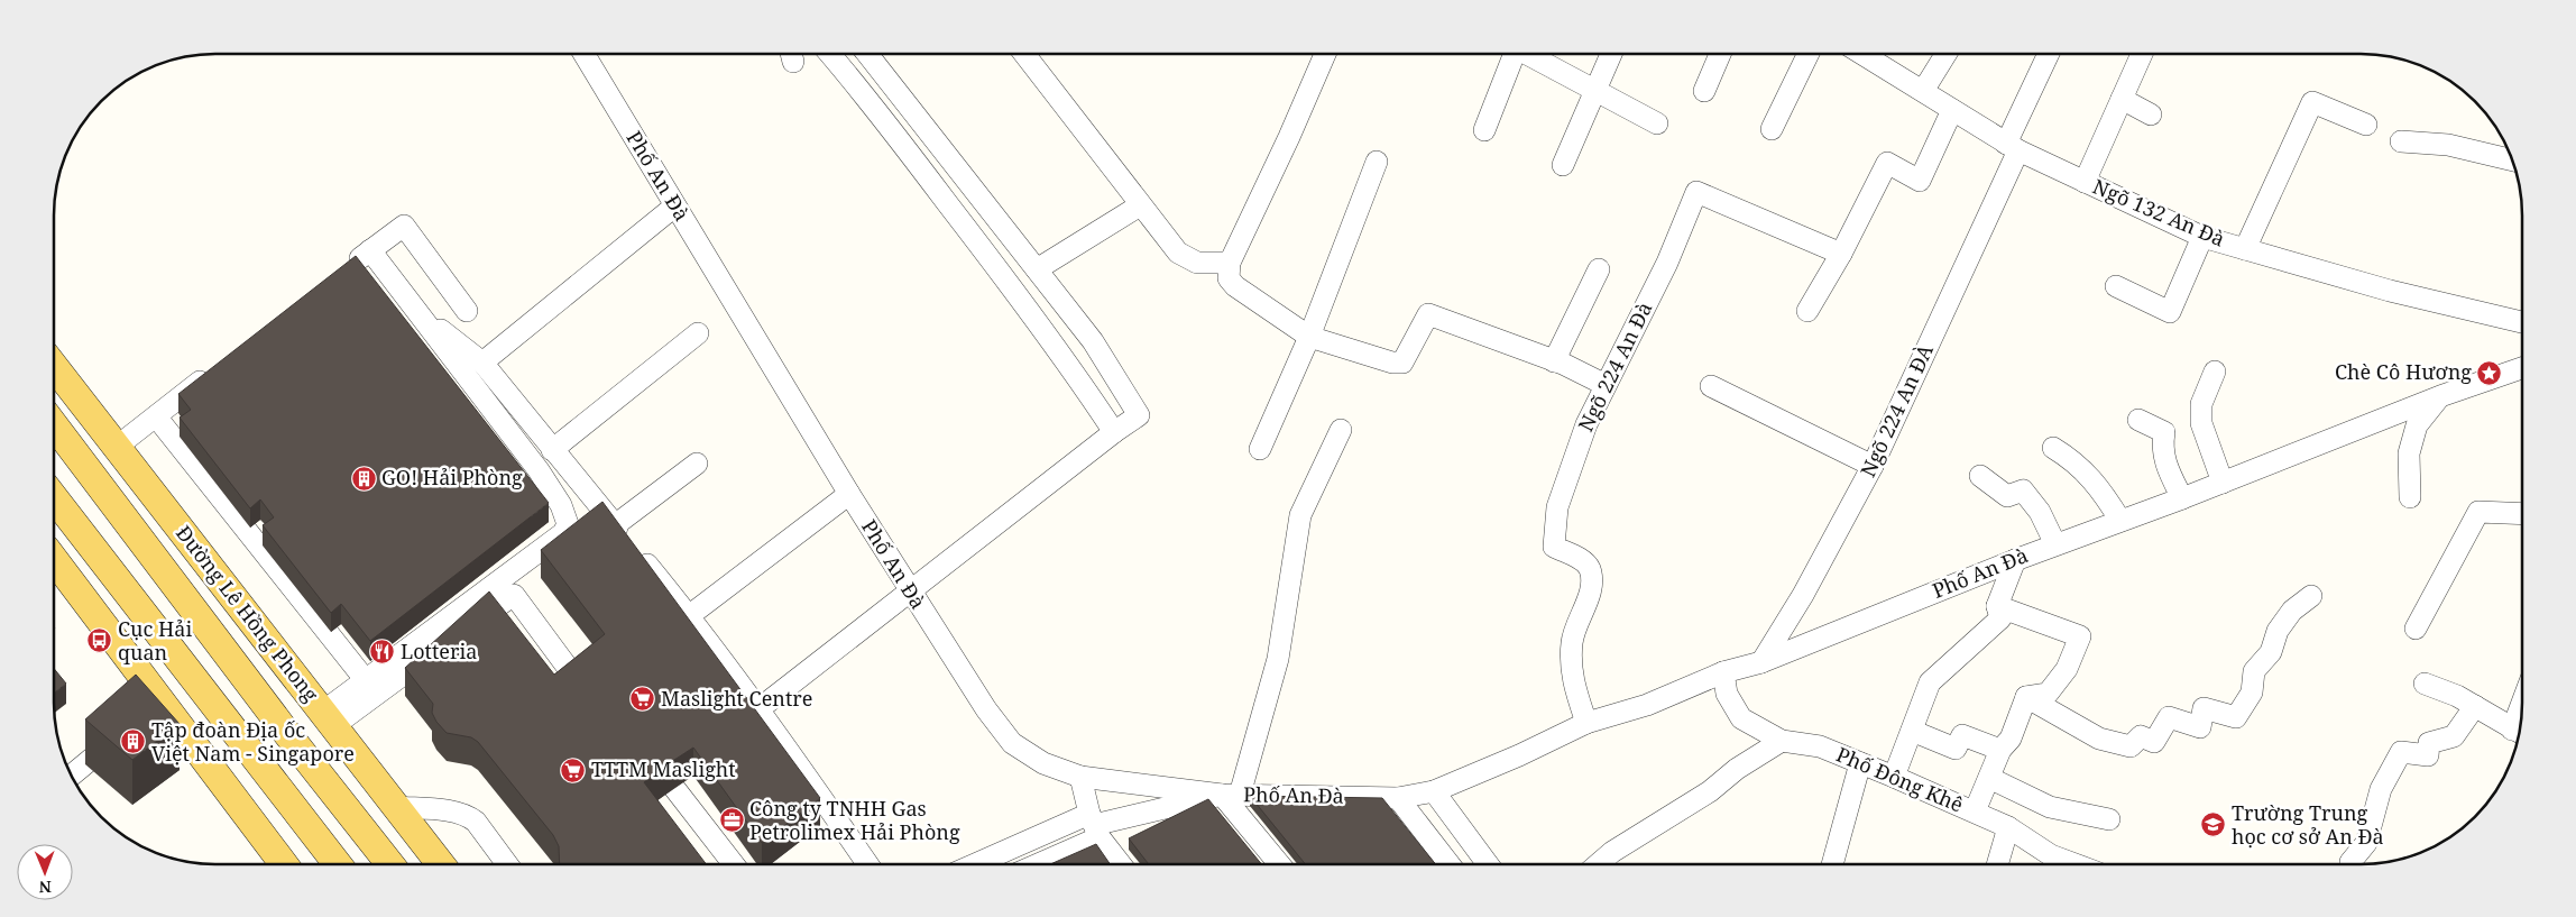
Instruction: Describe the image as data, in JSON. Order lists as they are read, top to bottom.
{
  "streets": {
    "main road": ["Đường Lê Hồng Phong"],
    "street": [
      "Phố An Đà",
      "Ngõ 132 An Đà",
      "Ngõ 224 An Đà",
      "Ngõ 224 An ĐÀ",
      "Phố Đông Khê"
    ]
  },
  "crossings": [
    ["Phố An Đà", "Ngõ 224 An Đà"],
    ["Phố An Đà", "Ngõ 224 An ĐÀ"],
    ["Phố An Đà", "Phố Đông Khê"],
    ["Ngõ 132 An Đà", "Ngõ 224 An ĐÀ"]
  ],
  "places": {
    "place": ["Chè Cô Hương"],
    "building": ["GO! Hải Phòng", "Tập đoàn Địa ốc Việt Nam - Singapore"],
    "bus stop": ["Cục Hải quan"],
    "restaurant": ["Lotteria"],
    "supermarket": ["Maslight Centre", "TTTM Maslight"],
    "office": ["Công ty TNHH Gas Petrolimex Hải Phòng"],
    "school or university": ["Trường Trung học cơ sở An Đà"]
  },
  "north": "bottom"
}
